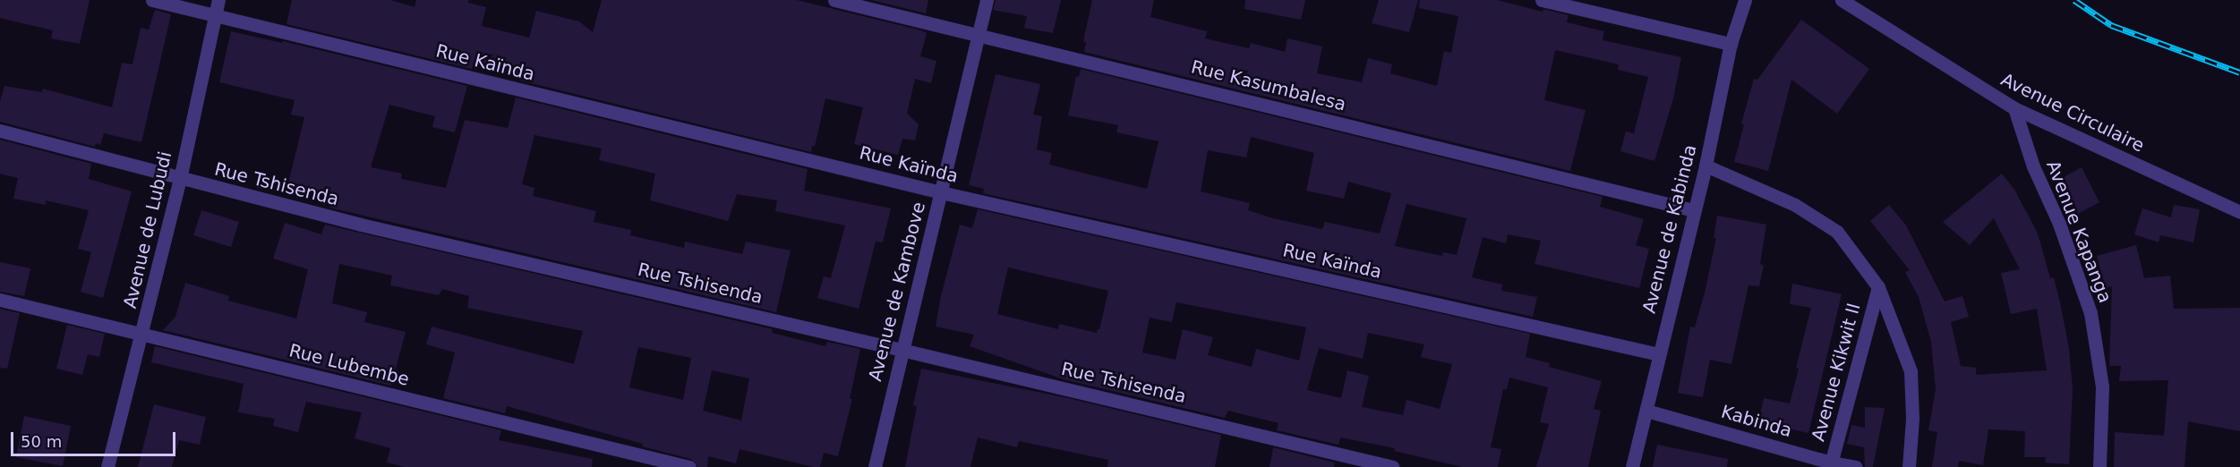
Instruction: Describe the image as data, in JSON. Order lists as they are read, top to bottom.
{
  "streets": {
    "street": [
      "Rue Kaïnda",
      "Rue Kasumbalesa",
      "Avenue Circulaire",
      "Rue Tshisenda",
      "Avenue de Kabinda",
      "Avenue de Lubudi",
      "Avenue Kapanga",
      "Avenue de Kambove",
      "Rue Lubembe",
      "Avenue Kikwit II",
      "Kabinda"
    ]
  },
  "crossings": [
    ["Rue Kaïnda", "Avenue de Kabinda"],
    ["Rue Kaïnda", "Avenue de Lubudi"],
    ["Rue Kaïnda", "Avenue de Kambove"],
    ["Rue Kasumbalesa", "Avenue de Kabinda"],
    ["Rue Kasumbalesa", "Avenue de Kambove"],
    ["Avenue Circulaire", "Avenue Kapanga"],
    ["Rue Tshisenda", "Avenue de Lubudi"],
    ["Rue Tshisenda", "Avenue de Kambove"],
    ["Avenue de Kabinda", "Kabinda"],
    ["Avenue de Lubudi", "Rue Lubembe"],
    ["Avenue Kikwit II", "Kabinda"]
  ],
  "scale_bar": "50 m"
}
